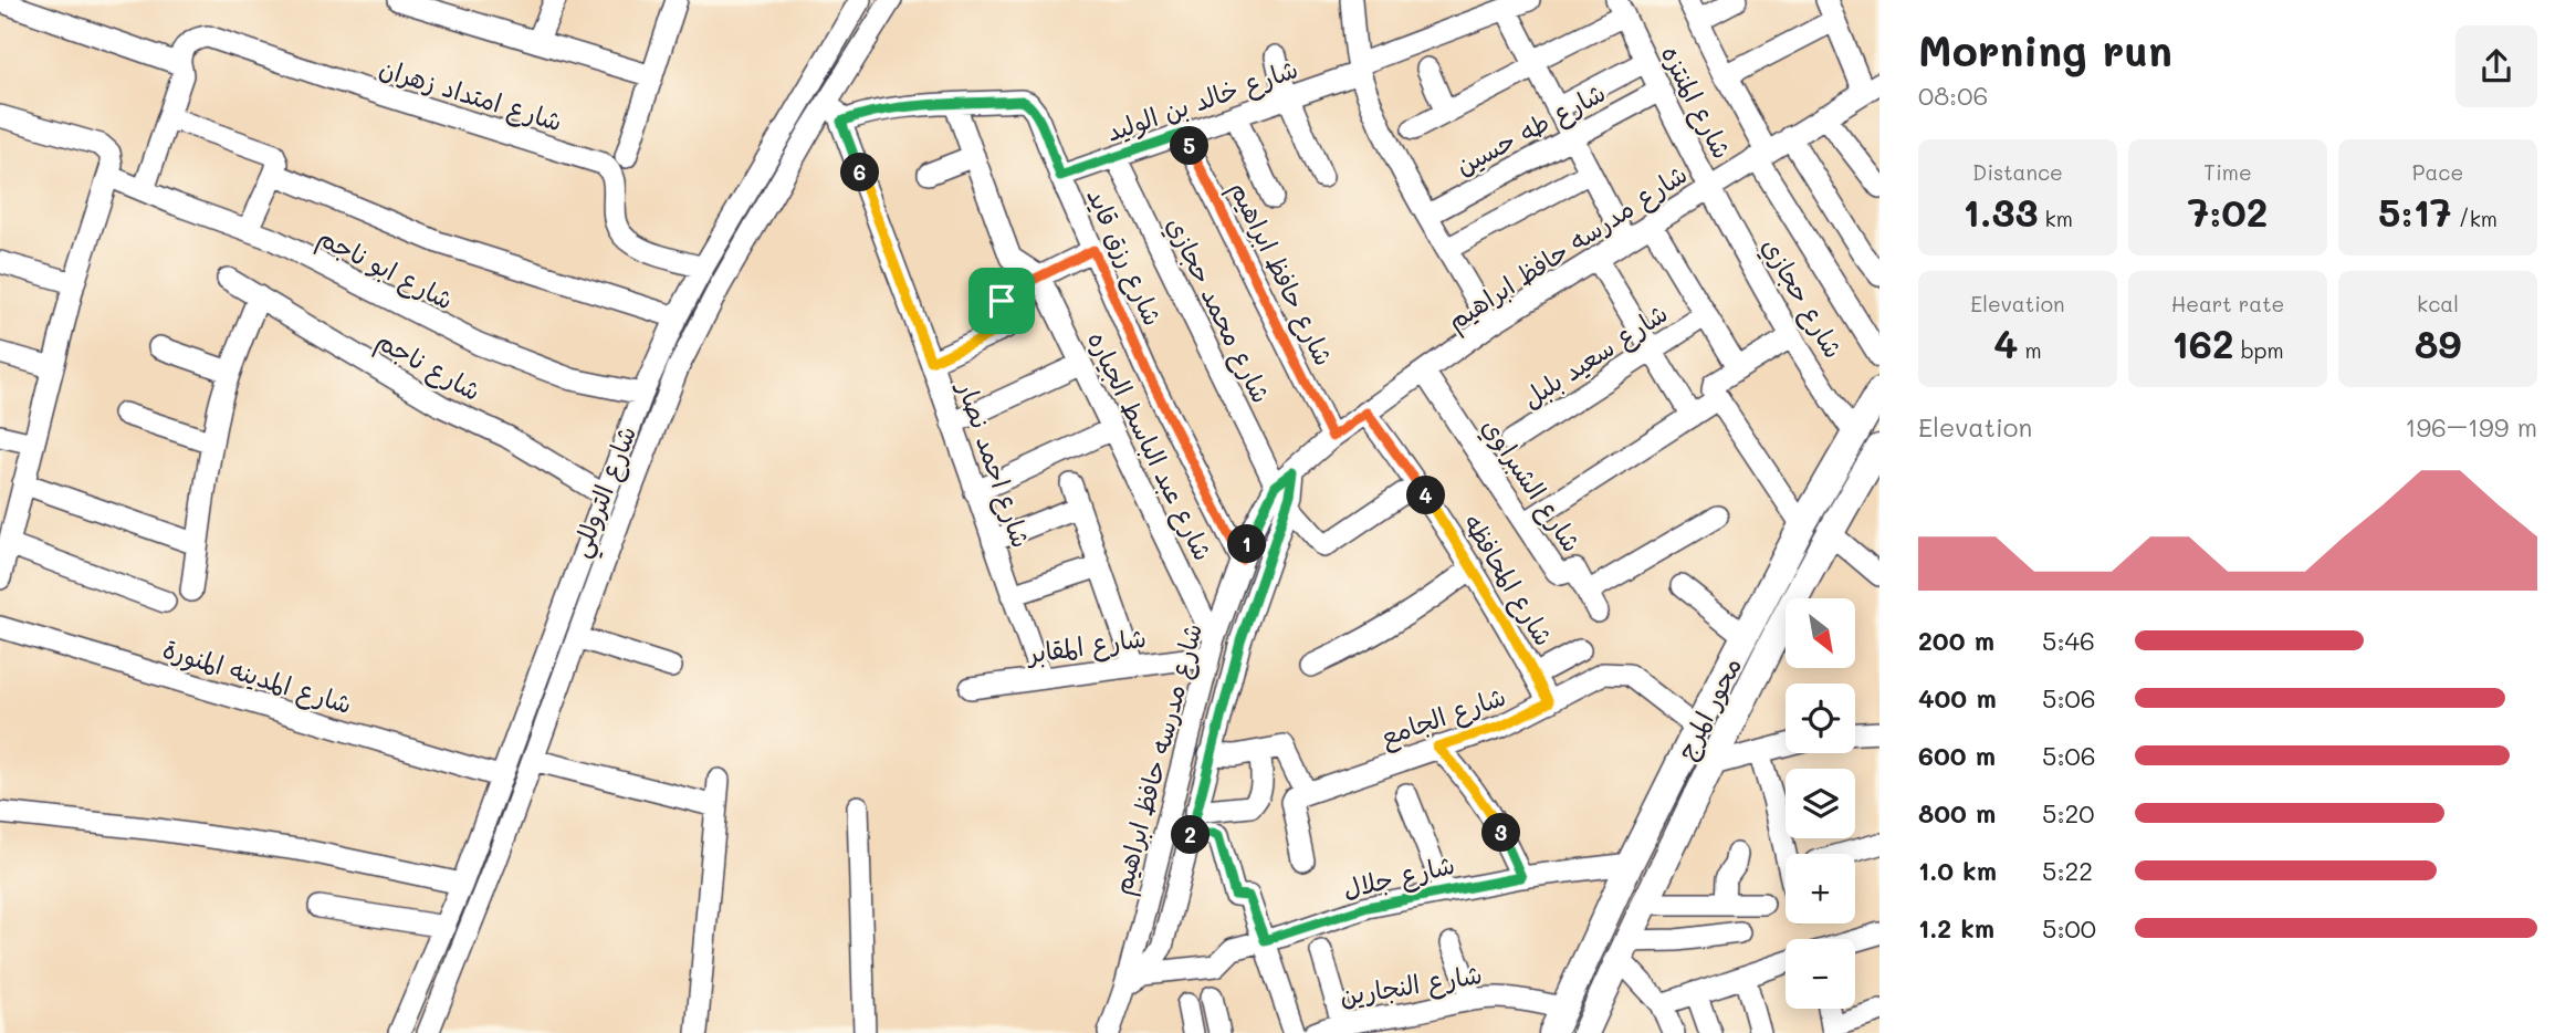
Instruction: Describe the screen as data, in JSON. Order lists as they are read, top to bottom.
{
  "streets": {
    "main road": ["محور المرج"],
    "street": [
      "شارع امتداد زهران",
      "شارع خالد بن الوليد",
      "شارع المنتزه",
      "شارع طه حسين",
      "شارع مدرسه حافظ ابراهيم",
      "شارع رزق قايد",
      "شارع ابو ناجم",
      "شارع حافظ ابراهيم",
      "شارع حجازي",
      "شارع محمد حجازي",
      "شارع سعيد بلبل",
      "شارع ناجم",
      "شارع عبد الباسط الجياره",
      "شارع احمد نصار",
      "شارع الشبراوي",
      "شارع التروللي",
      "شارع المحافظه",
      "شارع المقابر",
      "شارع المدينه المنورة",
      "شارع الجامع",
      "شارع جلال",
      "شارع النجارين"
    ]
  },
  "crossings": [
    ["شارع امتداد زهران", "شارع التروللي"],
    ["شارع خالد بن الوليد", "شارع رزق قايد"],
    ["شارع خالد بن الوليد", "شارع حافظ ابراهيم"],
    ["شارع خالد بن الوليد", "شارع محمد حجازي"],
    ["شارع المنتزه", "شارع طه حسين"],
    ["شارع المنتزه", "شارع مدرسه حافظ ابراهيم"],
    ["شارع المنتزه", "شارع حجازي"],
    ["شارع مدرسه حافظ ابراهيم", "شارع رزق قايد"],
    ["شارع مدرسه حافظ ابراهيم", "شارع حافظ ابراهيم"],
    ["شارع مدرسه حافظ ابراهيم", "شارع حجازي"],
    ["شارع مدرسه حافظ ابراهيم", "شارع محمد حجازي"],
    ["شارع مدرسه حافظ ابراهيم", "شارع عبد الباسط الجياره"],
    ["شارع مدرسه حافظ ابراهيم", "شارع الشبراوي"],
    ["شارع مدرسه حافظ ابراهيم", "شارع المحافظه"],
    ["شارع مدرسه حافظ ابراهيم", "شارع المقابر"],
    ["شارع مدرسه حافظ ابراهيم", "شارع جلال"],
    ["شارع رزق قايد", "شارع احمد نصار"],
    ["شارع ابو ناجم", "شارع التروللي"],
    ["شارع حجازي", "محور المرج"],
    ["شارع ناجم", "شارع التروللي"],
    ["شارع عبد الباسط الجياره", "شارع المقابر"],
    ["شارع احمد نصار", "شارع التروللي"],
    ["شارع احمد نصار", "شارع المقابر"],
    ["شارع التروللي", "شارع المدينه المنورة"],
    ["شارع المحافظه", "شارع الجامع"],
    ["محور المرج", "شارع الجامع"],
    ["محور المرج", "شارع جلال"],
    ["محور المرج", "شارع النجارين"]
  ],
  "north": "bottom right",
  "page": {
    "heading": ["Morning run", "08:06"],
    "pins": [
      "5",
      "6",
      "4",
      "1",
      "3",
      "2"
    ],
    "stats": [
      ["Distance", "1.33 km"],
      ["Time", "7:02"],
      ["Pace", "5:17 /km"],
      ["Elevation", "4 m"],
      ["Heart rate", "162 bpm"],
      ["kcal", "89"]
    ],
    "chart": ["Elevation", "196–199 m"],
    "map_buttons": ["+", "−"],
    "list": [
      {
        "name": "200 m",
        "note": "5:46"
      },
      {
        "name": "400 m",
        "note": "5:06"
      },
      {
        "name": "600 m",
        "note": "5:06"
      },
      {
        "name": "800 m",
        "note": "5:20"
      },
      {
        "name": "1.0 km",
        "note": "5:22"
      },
      {
        "name": "1.2 km",
        "note": "5:00"
      }
    ]
  }
}
